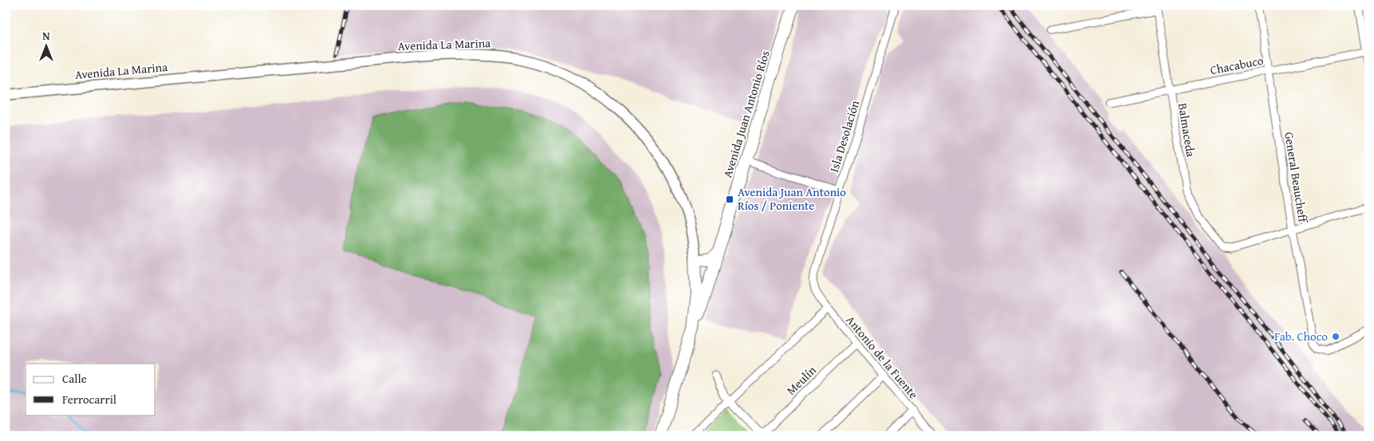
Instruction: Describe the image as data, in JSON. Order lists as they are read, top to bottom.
{
  "streets": {
    "main road": ["Avenida La Marina", "Avenida Juan Antonio Ríos"],
    "street": [
      "Chacabuco",
      "Balmaceda",
      "Isla Desolación",
      "General Beaucheff",
      "Antonio de la Fuente",
      "Meulín"
    ]
  },
  "crossings": [
    ["Avenida La Marina", "Avenida Juan Antonio Ríos"],
    ["Chacabuco", "Balmaceda"],
    ["Chacabuco", "General Beaucheff"],
    ["Balmaceda", "General Beaucheff"],
    ["Isla Desolación", "Antonio de la Fuente"],
    ["Antonio de la Fuente", "Meulín"]
  ],
  "places": {
    "transit": ["Avenida Juan Antonio Ríos / Poniente"],
    "other": ["Fab. Choco"]
  },
  "legend": ["Calle", "Ferrocarril"],
  "north": "top"
}
